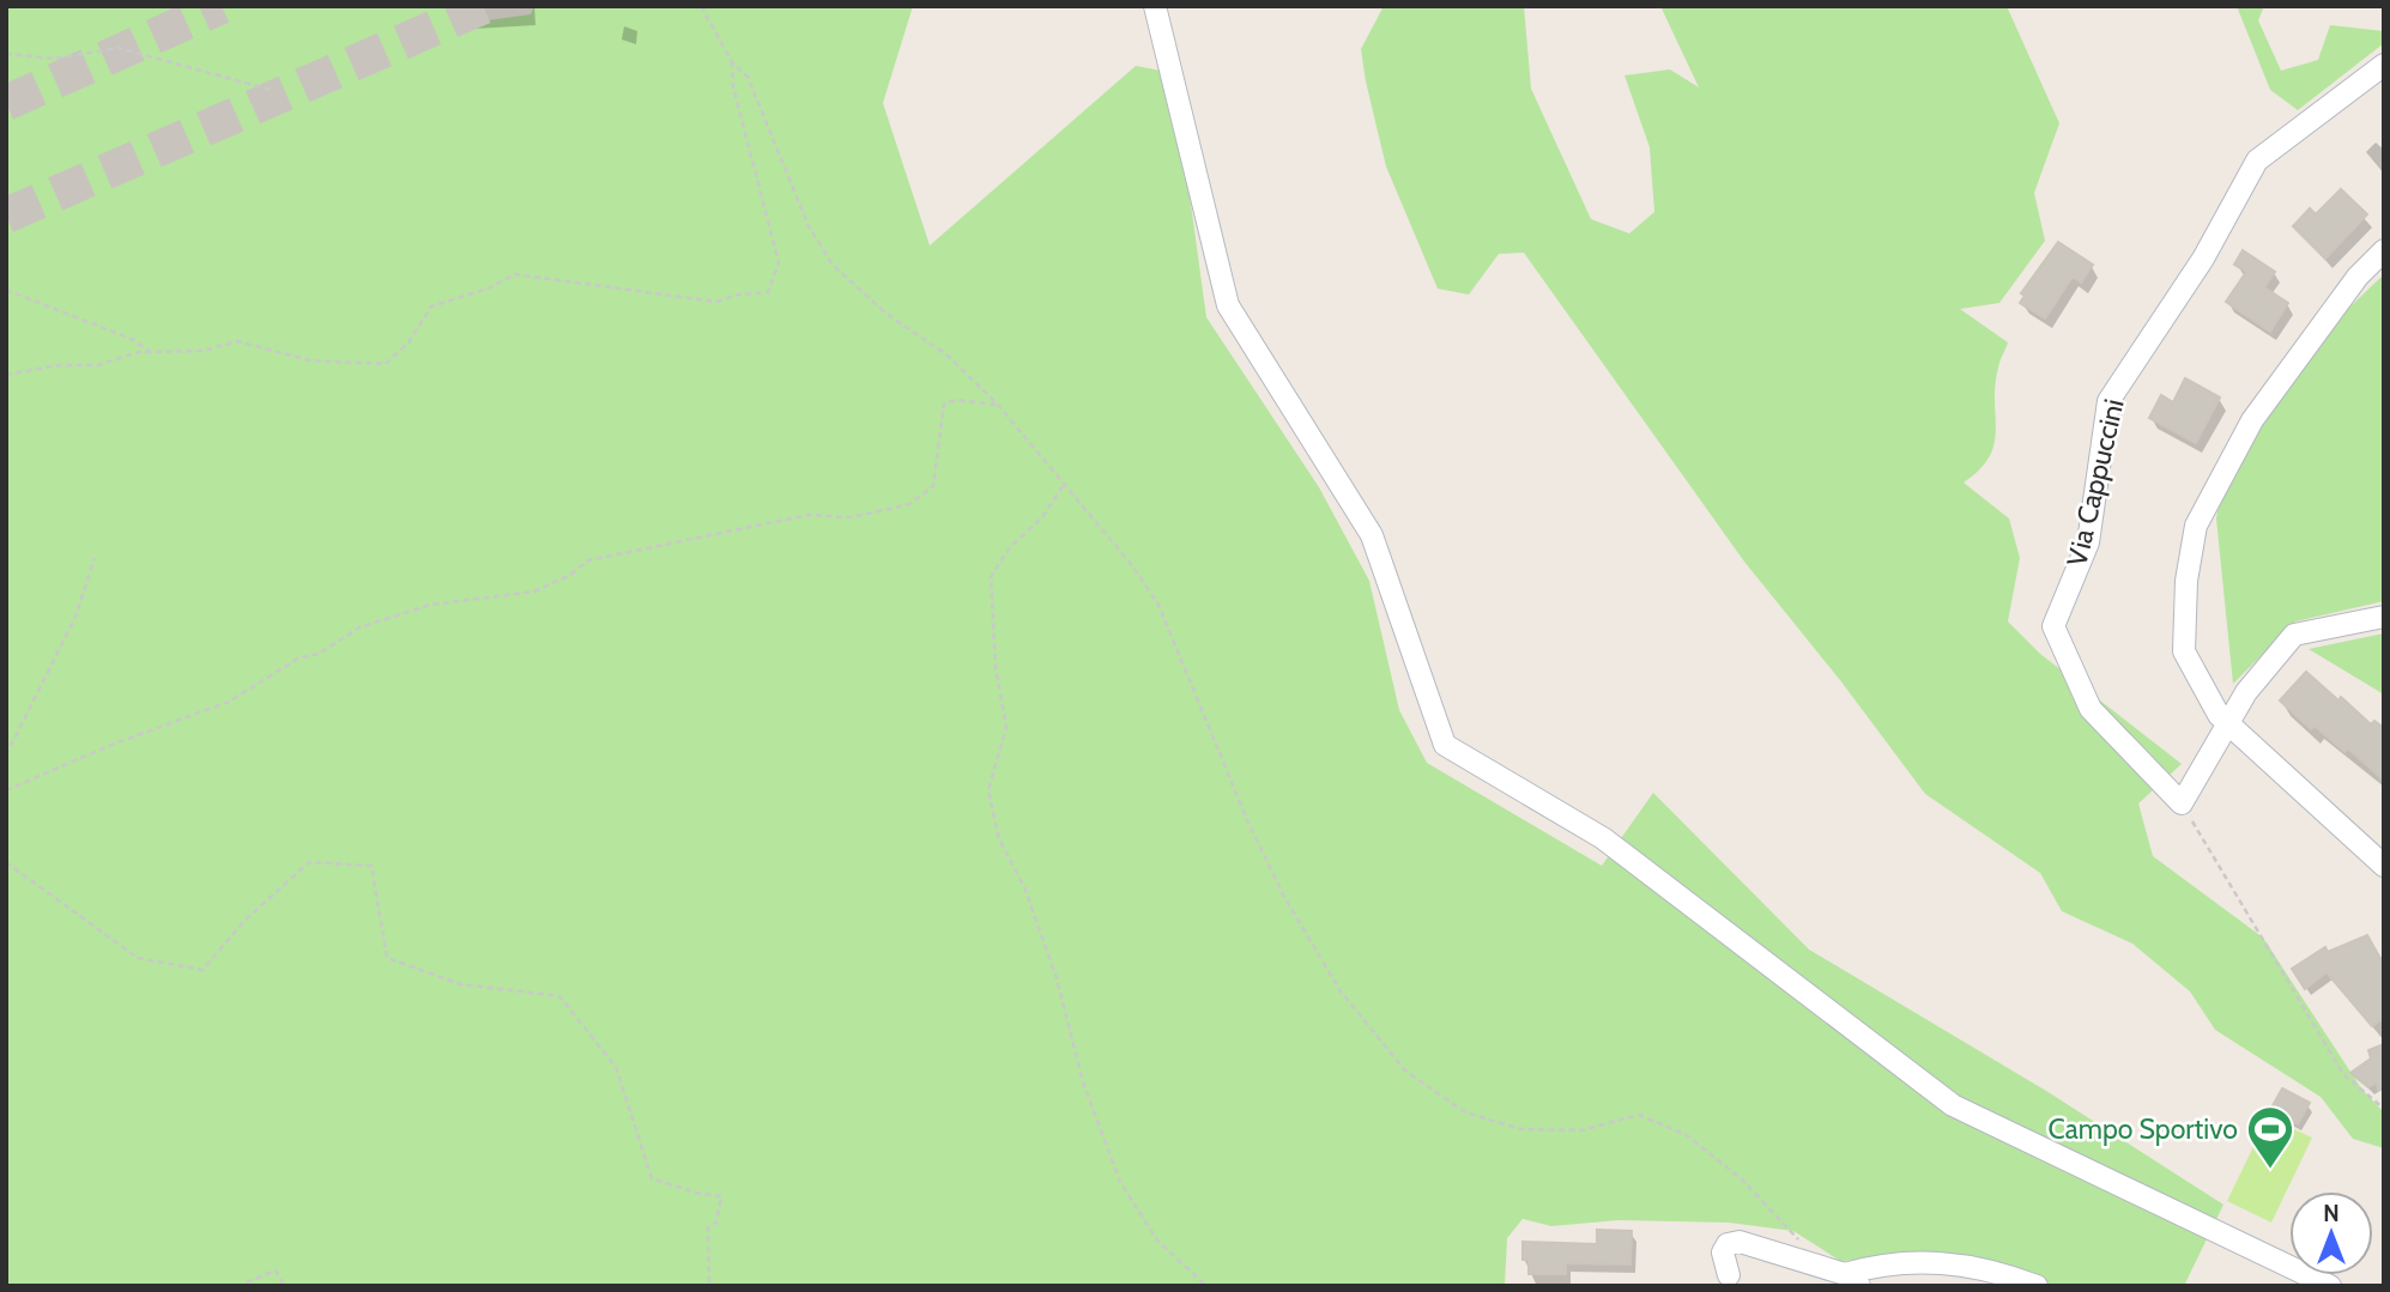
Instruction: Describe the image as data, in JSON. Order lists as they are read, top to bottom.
{
  "streets": {
    "street": ["Via Cappuccini"]
  },
  "places": {
    "sports": ["Campo Sportivo"]
  },
  "north": "top"
}
